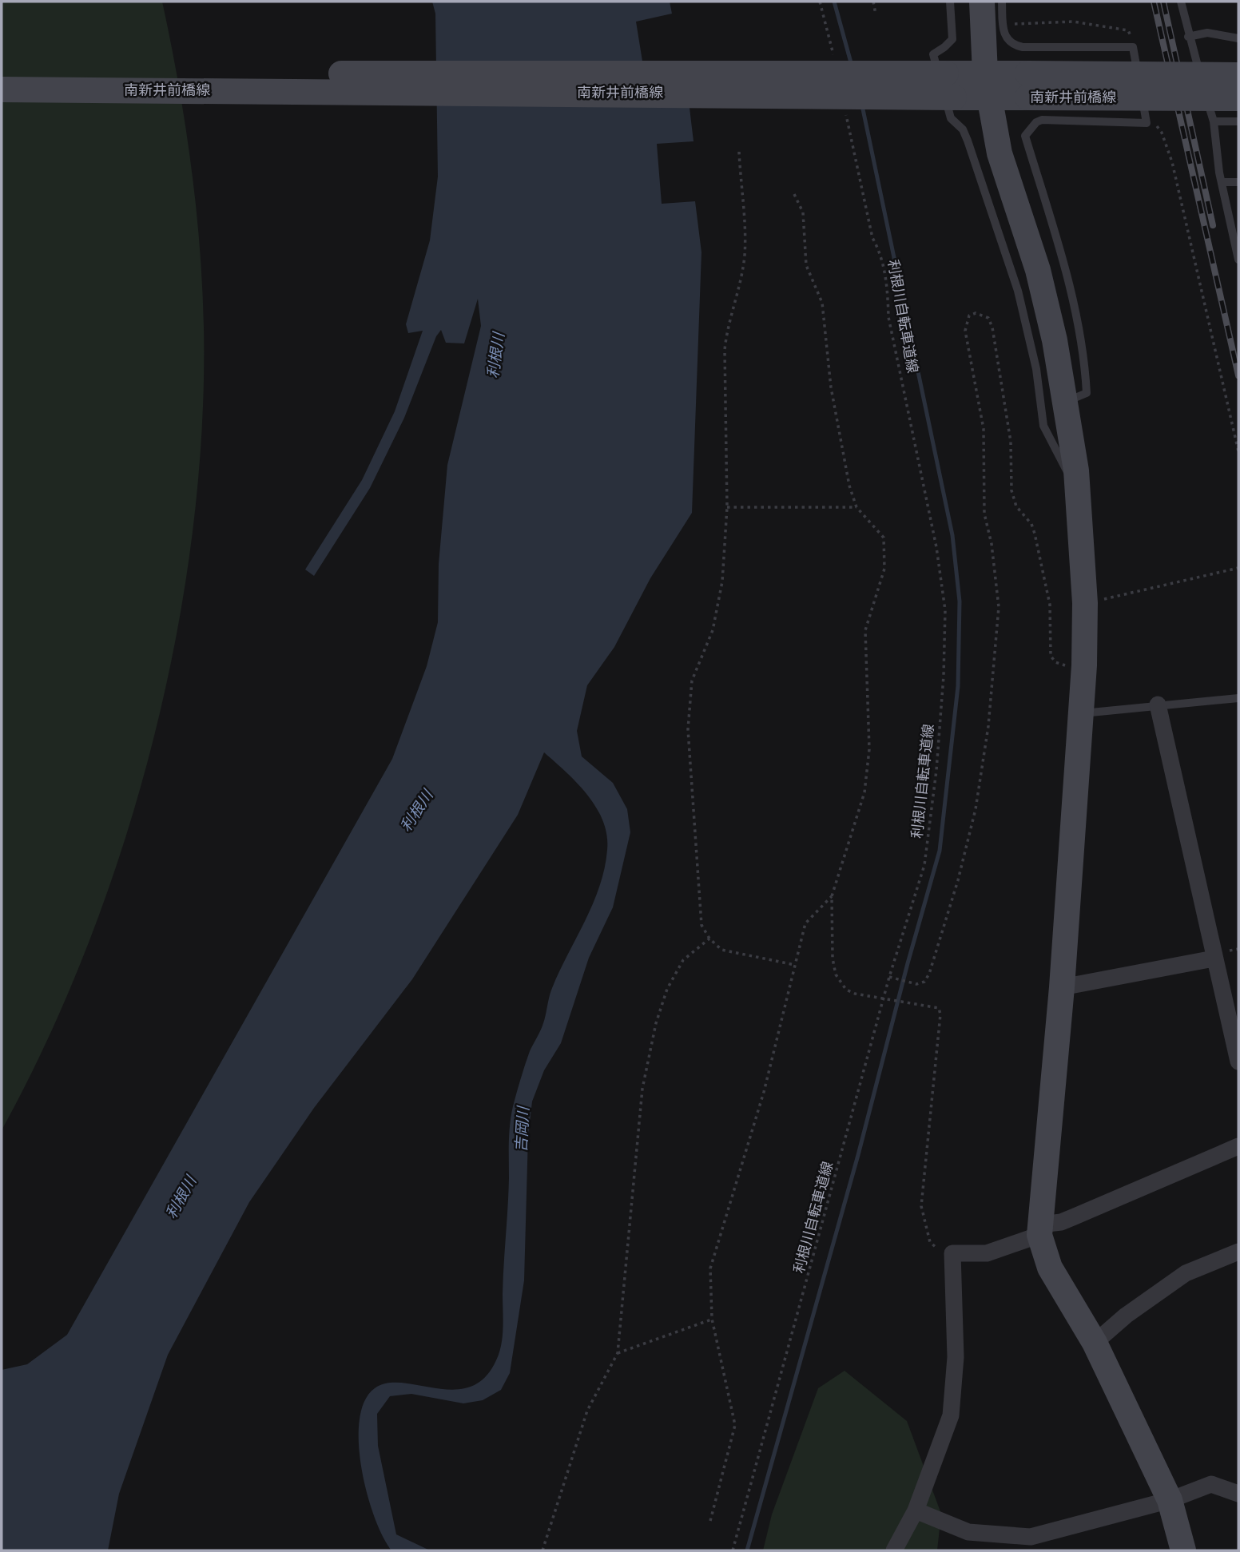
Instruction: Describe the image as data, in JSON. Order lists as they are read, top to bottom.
{
  "streets": {
    "main road": ["南新井前橋線"],
    "path": ["利根川自転車道線"]
  },
  "water": ["利根川", "吉岡川"]
}
